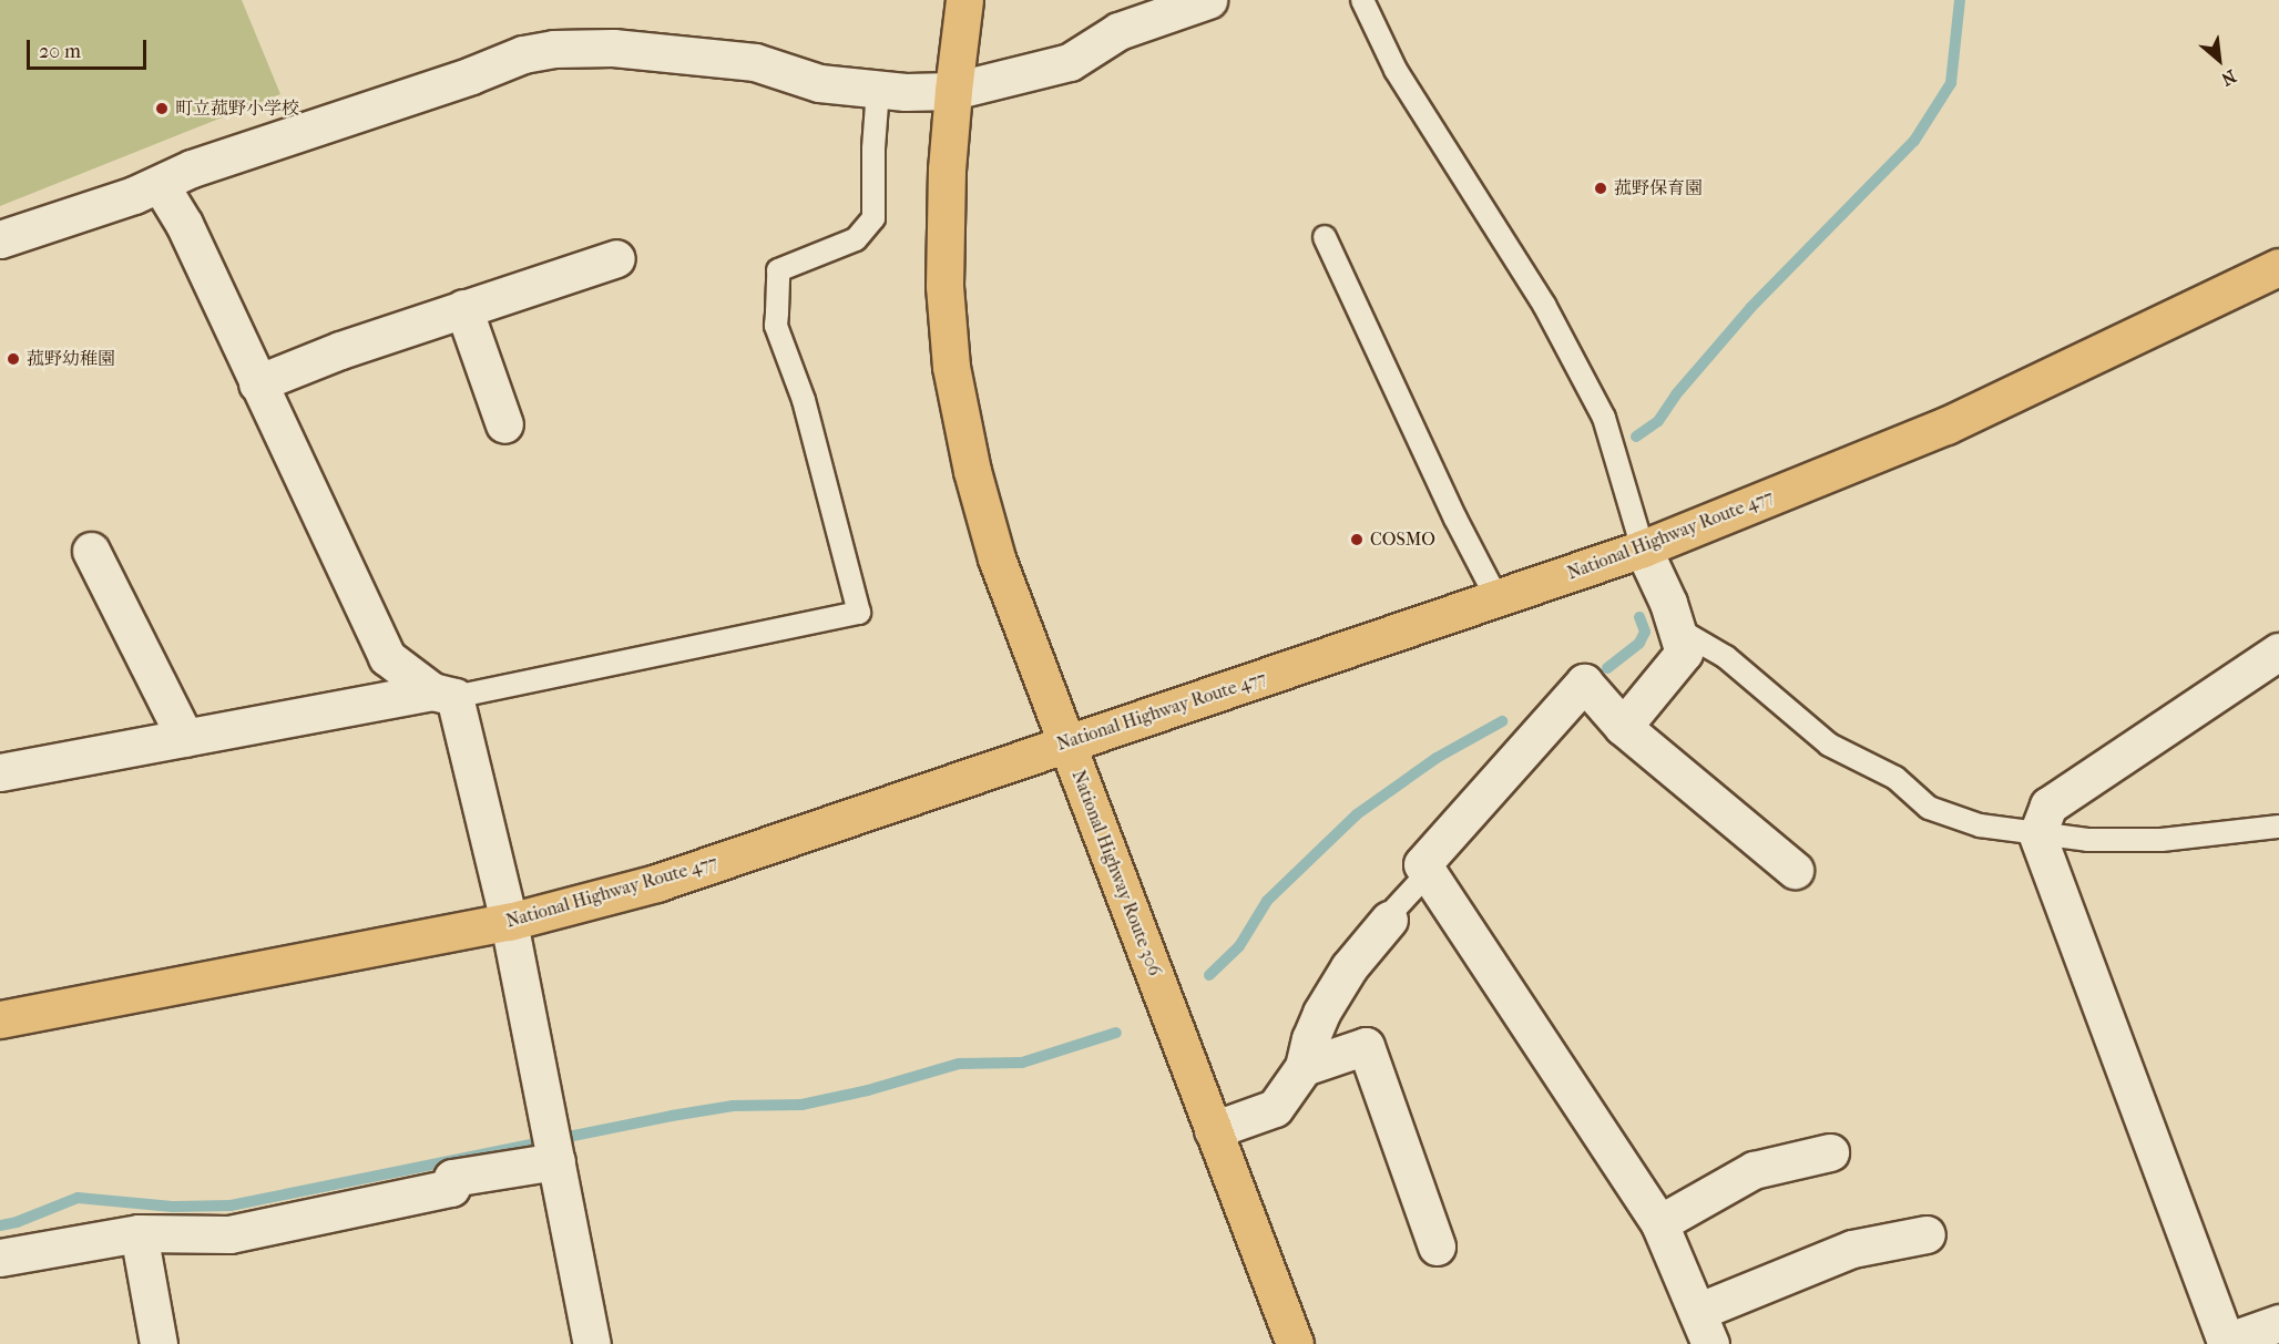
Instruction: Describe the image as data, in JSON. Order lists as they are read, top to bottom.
{
  "streets": {
    "highway": ["National Highway Route 477", "National Highway Route 306"]
  },
  "crossings": [
    ["National Highway Route 477", "National Highway Route 306"]
  ],
  "places": [
    "町立菰野小学校",
    "菰野保育園",
    "菰野幼稚園",
    "COSMO"
  ],
  "scale_bar": "20 m",
  "north": "bottom right"
}
